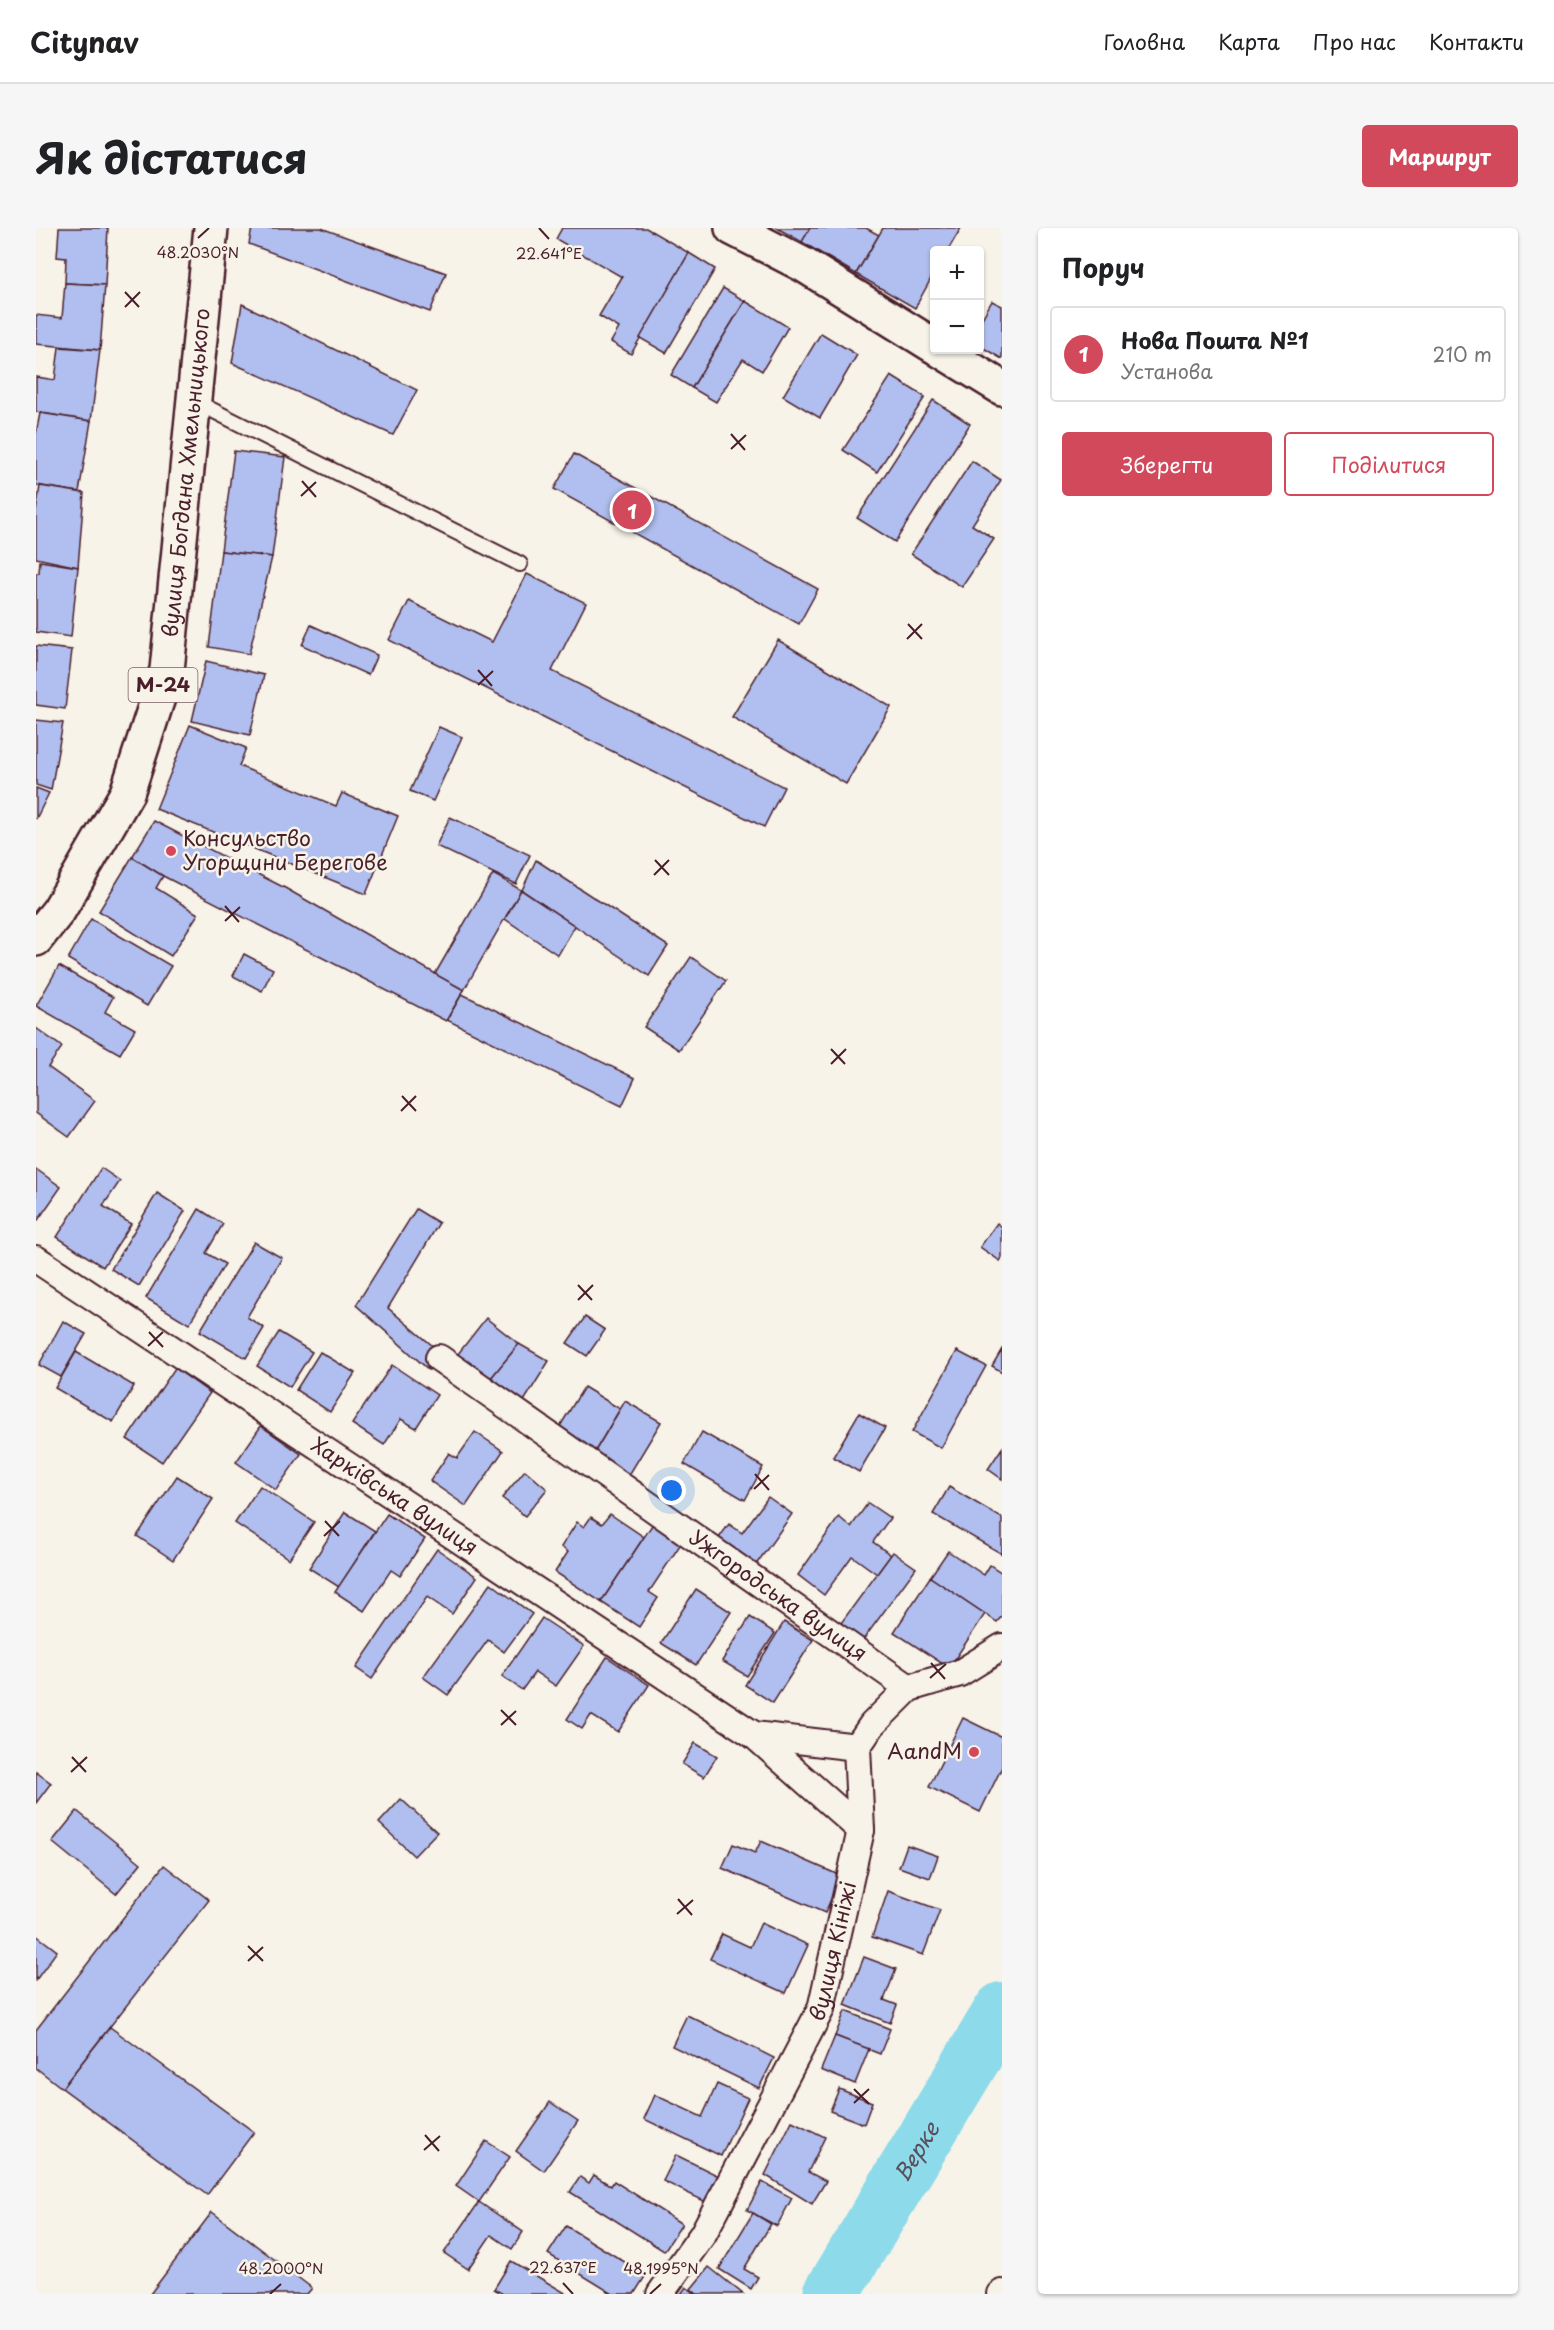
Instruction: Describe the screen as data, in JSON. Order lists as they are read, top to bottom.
{
  "streets": {
    "main road": ["вулиця Богдана Хмельницького", "М-24"],
    "street": ["Харківська вулиця", "Ужгородська вулиця", "вулиця Кініжі"]
  },
  "crossings": [
    ["Харківська вулиця", "вулиця Кініжі"]
  ],
  "water": ["Верке"],
  "places": ["Консульство Угорщини Берегове", "AandM"],
  "page": {
    "header": "Citynav",
    "nav": [
      "Головна",
      "Карта",
      "Про нас",
      "Контакти"
    ],
    "title": "Як дістатися",
    "buttons": [
      "Маршрут",
      ["Зберегти", "Поділитися"]
    ],
    "heading": "Поруч",
    "map_buttons": ["+", "−"],
    "list": [
      {
        "mark": "1",
        "name": "Нова Пошта №1",
        "note": "Установа",
        "value": "210 m"
      }
    ],
    "pins": "1"
  },
  "coordinates": [
    "48.2030°N",
    "22.641°E",
    "22.637°E",
    "48.2000°N",
    "48.1995°N"
  ]
}
